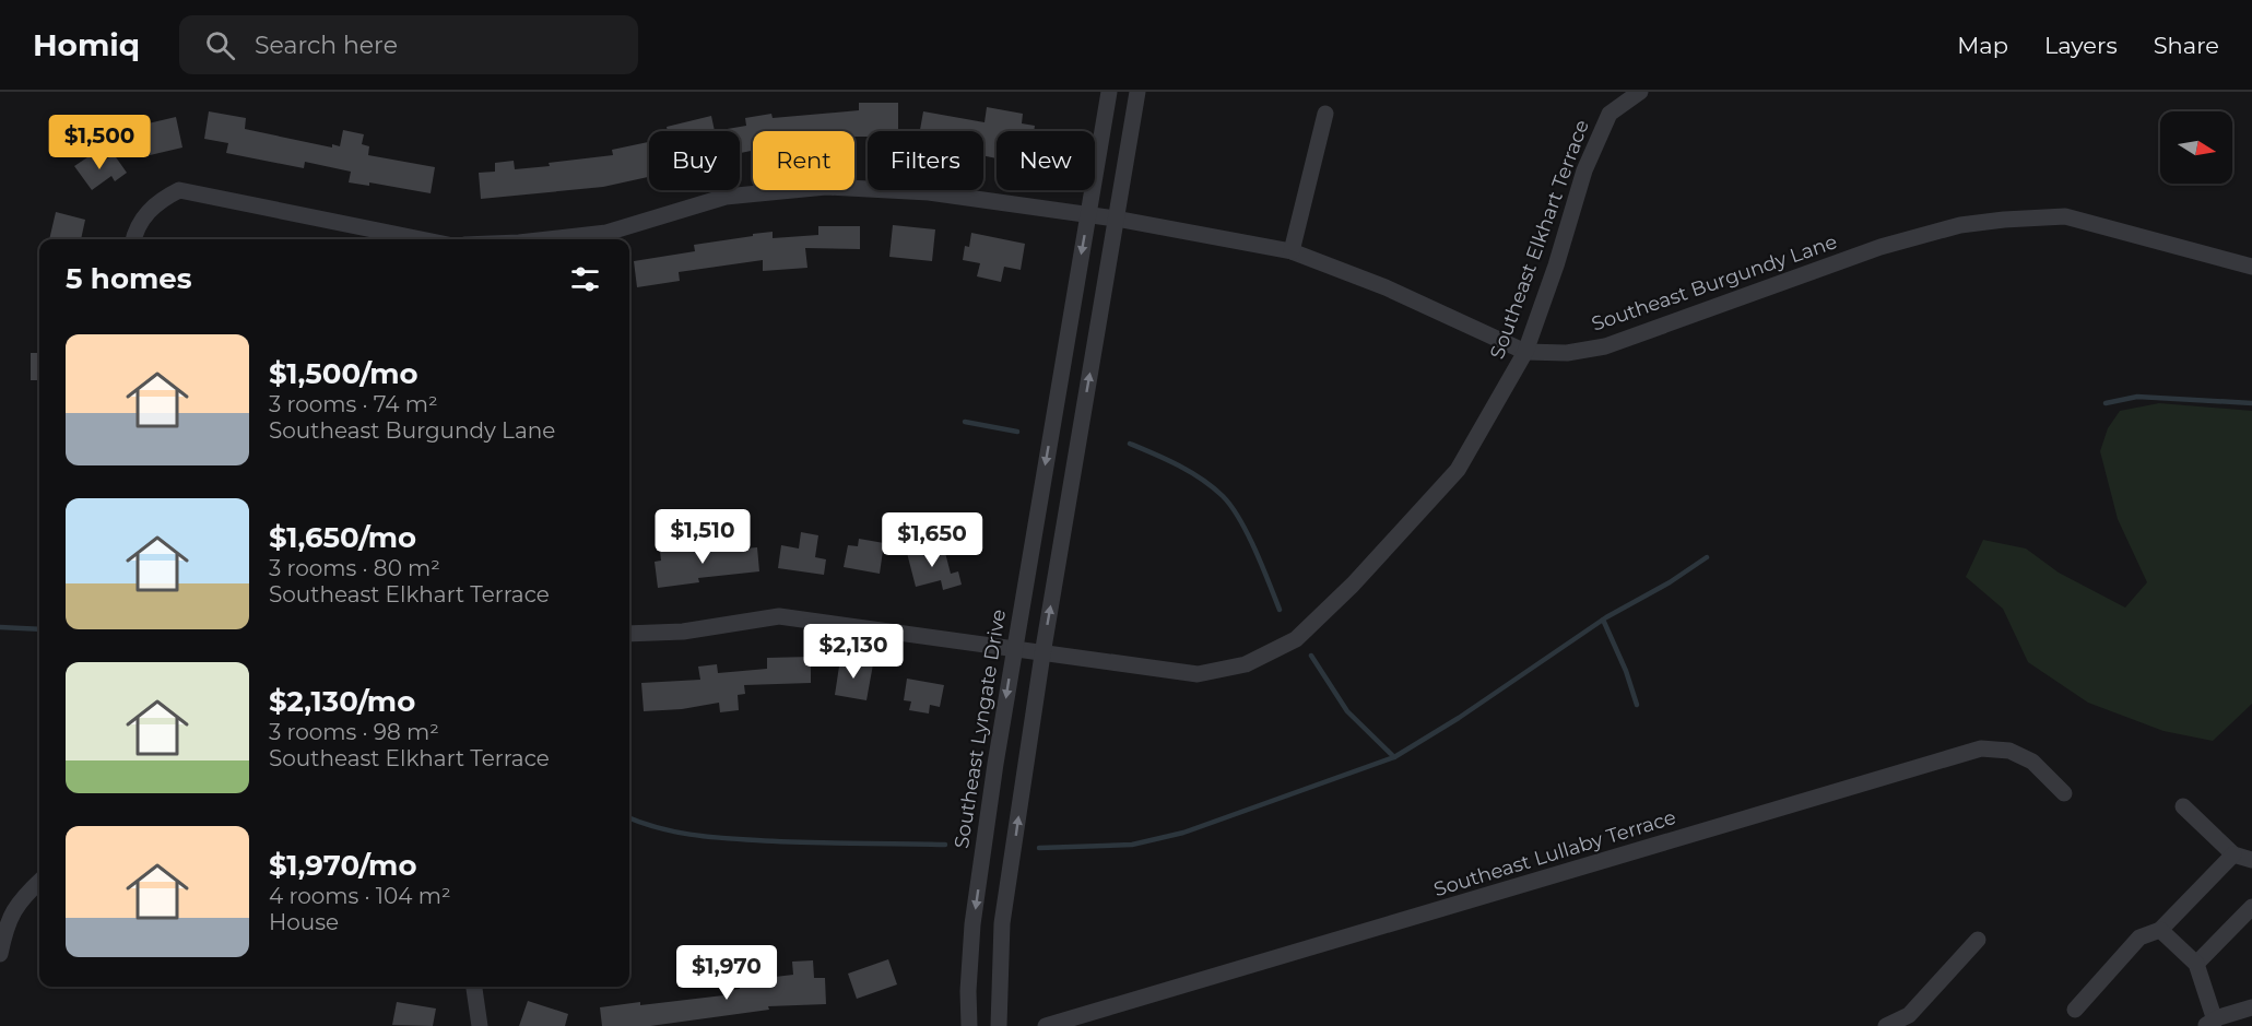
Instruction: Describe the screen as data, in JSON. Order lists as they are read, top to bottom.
{
  "streets": {
    "street": [
      "Southeast Elkhart Terrace",
      "Southeast Burgundy Lane",
      "Southeast Lyngate Drive",
      "Southeast Lullaby Terrace"
    ]
  },
  "crossings": [
    ["Southeast Elkhart Terrace", "Southeast Burgundy Lane"],
    ["Southeast Elkhart Terrace", "Southeast Lyngate Drive"],
    ["Southeast Burgundy Lane", "Southeast Lyngate Drive"]
  ],
  "north": "right",
  "page": {
    "header": "Homiq",
    "search": "Search here",
    "nav": ["Map", "Layers", "Share"],
    "price": [
      "$1,500",
      "$1,510",
      "$1,650",
      "$2,130",
      "$1,970"
    ],
    "chip": [
      "Buy",
      "Rent",
      "Filters",
      "New"
    ],
    "heading": "5 homes",
    "list": [
      {
        "name": "$1,500/mo",
        "note": "3 rooms · 74 m² · Southeast Burgundy Lane"
      },
      {
        "name": "$1,650/mo",
        "note": "3 rooms · 80 m² · Southeast Elkhart Terrace"
      },
      {
        "name": "$2,130/mo",
        "note": "3 rooms · 98 m² · Southeast Elkhart Terrace"
      },
      {
        "name": "$1,970/mo",
        "note": "4 rooms · 104 m² · House"
      }
    ]
  }
}
